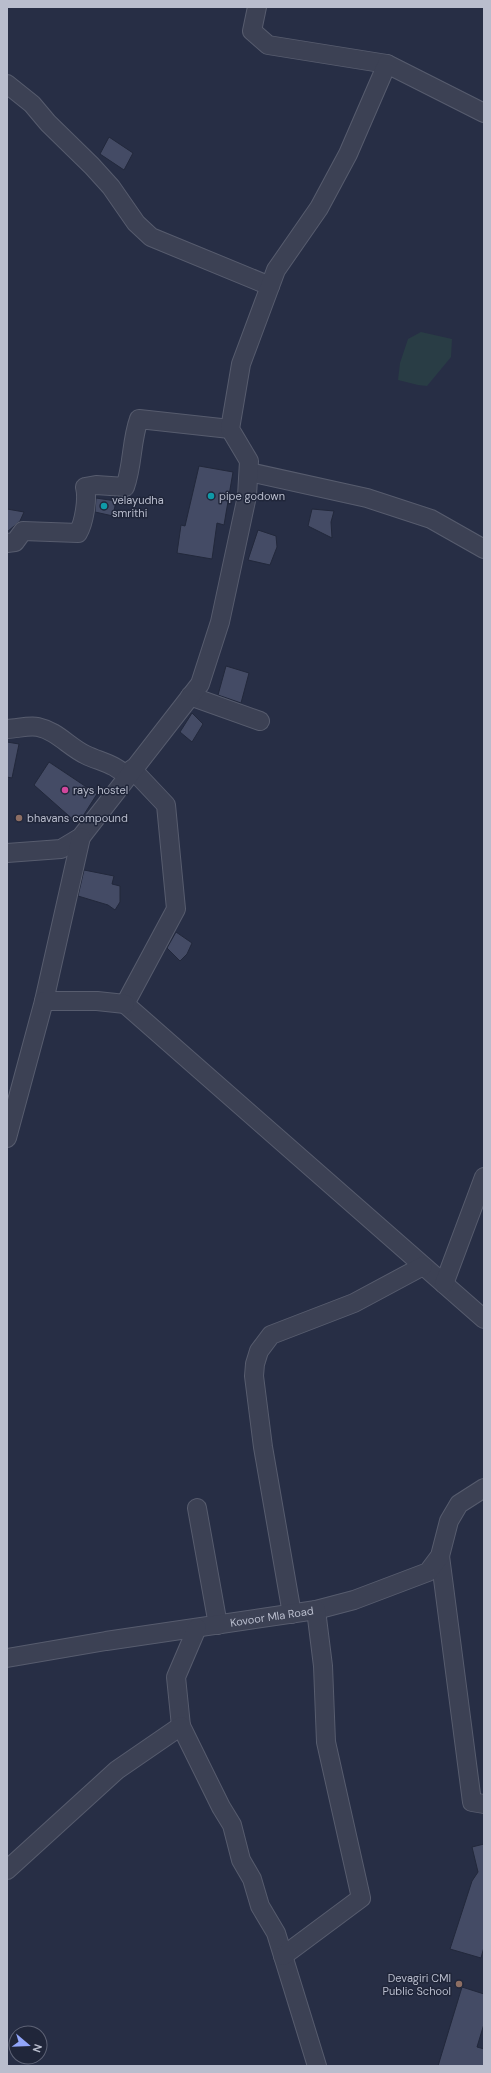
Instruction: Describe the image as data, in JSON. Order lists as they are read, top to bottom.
{
  "streets": {
    "street": ["Kovoor Mla Road"]
  },
  "places": [
    "pipe godown",
    "velayudha smrithi",
    "rays hostel",
    "bhavans compound",
    "Devagiri CMI Public School"
  ],
  "north": "right"
}
